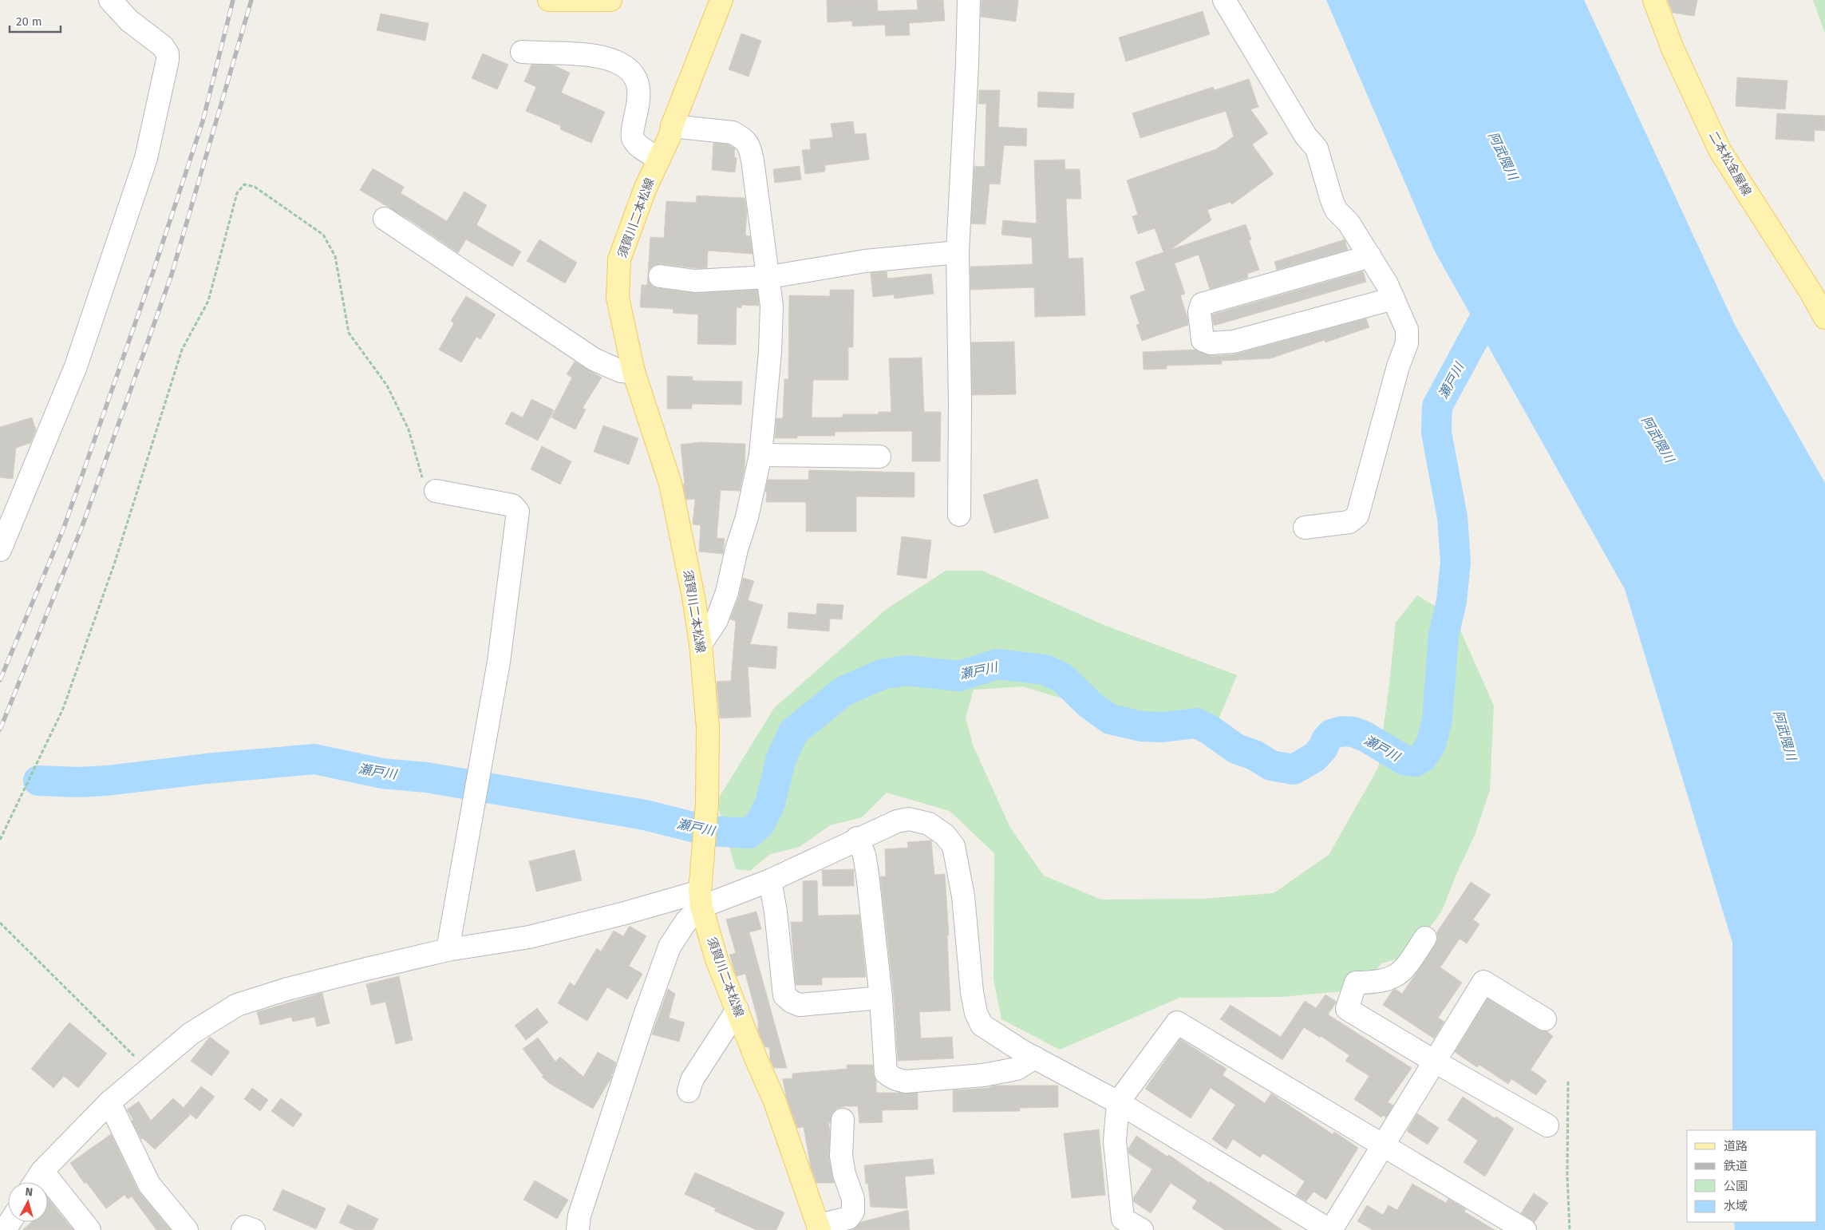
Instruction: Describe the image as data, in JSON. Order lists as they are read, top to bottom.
{
  "streets": {
    "main road": ["二本松金屋線", "須賀川二本松線"]
  },
  "water": ["阿武隈川", "瀬戸川"],
  "legend": [
    "道路",
    "鉄道",
    "公園",
    "水域"
  ],
  "scale_bar": "20 m",
  "north": "top"
}
